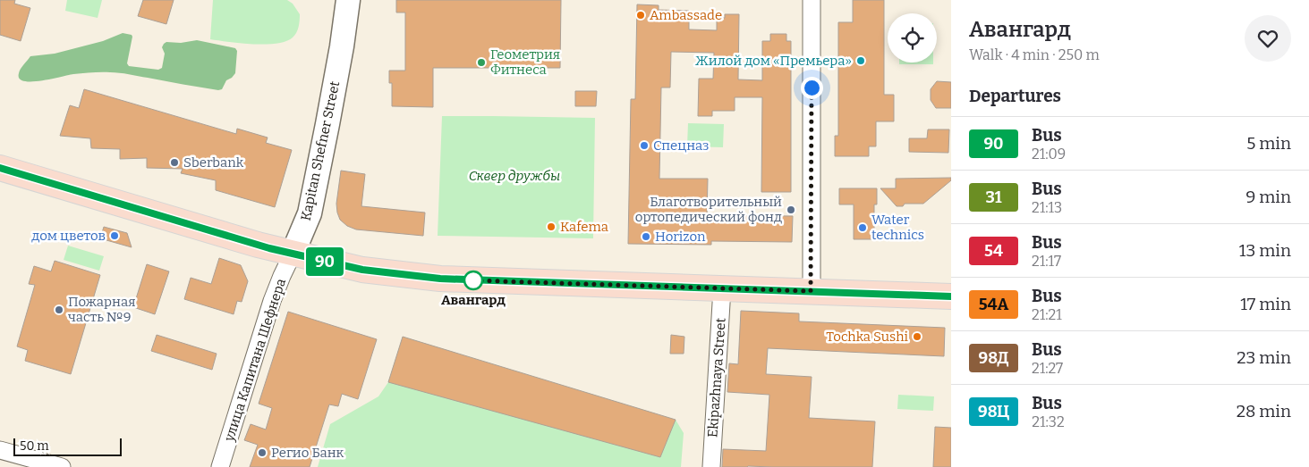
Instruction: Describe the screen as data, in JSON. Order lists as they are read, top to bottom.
{
  "streets": {
    "main road": ["Kapitan Shefner Street"],
    "street": ["улица Капитана Шефнера", "Ekipazhnaya Street"]
  },
  "crossings": [
    ["Kapitan Shefner Street", "улица Капитана Шефнера"]
  ],
  "parks": ["Сквер дружбы"],
  "places": [
    "Ambassade",
    "Жилой дом «Премьера»",
    "Геометрия Фитнеса",
    "Спецназ",
    "Sberbank",
    "Благотворительный ортопедический фонд",
    "Kafema",
    "Water technics",
    "дом цветов",
    "Horizon",
    "Авангард",
    "Пожарная часть №9",
    "Tochka Sushi",
    "Регио Банк"
  ],
  "lines": ["bus line 90"],
  "scale_bar": "50 m",
  "page": {
    "on_map": "90",
    "heading": [
      ["Авангард", "Walk · 4 min · 250 m"],
      "Departures"
    ],
    "list": [
      {
        "mark": "90",
        "name": "Bus",
        "note": "21:09",
        "value": "5 min"
      },
      {
        "mark": "31",
        "name": "Bus",
        "note": "21:13",
        "value": "9 min"
      },
      {
        "mark": "54",
        "name": "Bus",
        "note": "21:17",
        "value": "13 min"
      },
      {
        "mark": "54А",
        "name": "Bus",
        "note": "21:21",
        "value": "17 min"
      },
      {
        "mark": "98Д",
        "name": "Bus",
        "note": "21:27",
        "value": "23 min"
      },
      {
        "mark": "98Ц",
        "name": "Bus",
        "note": "21:32",
        "value": "28 min"
      }
    ],
    "scale": "50 m"
  }
}
